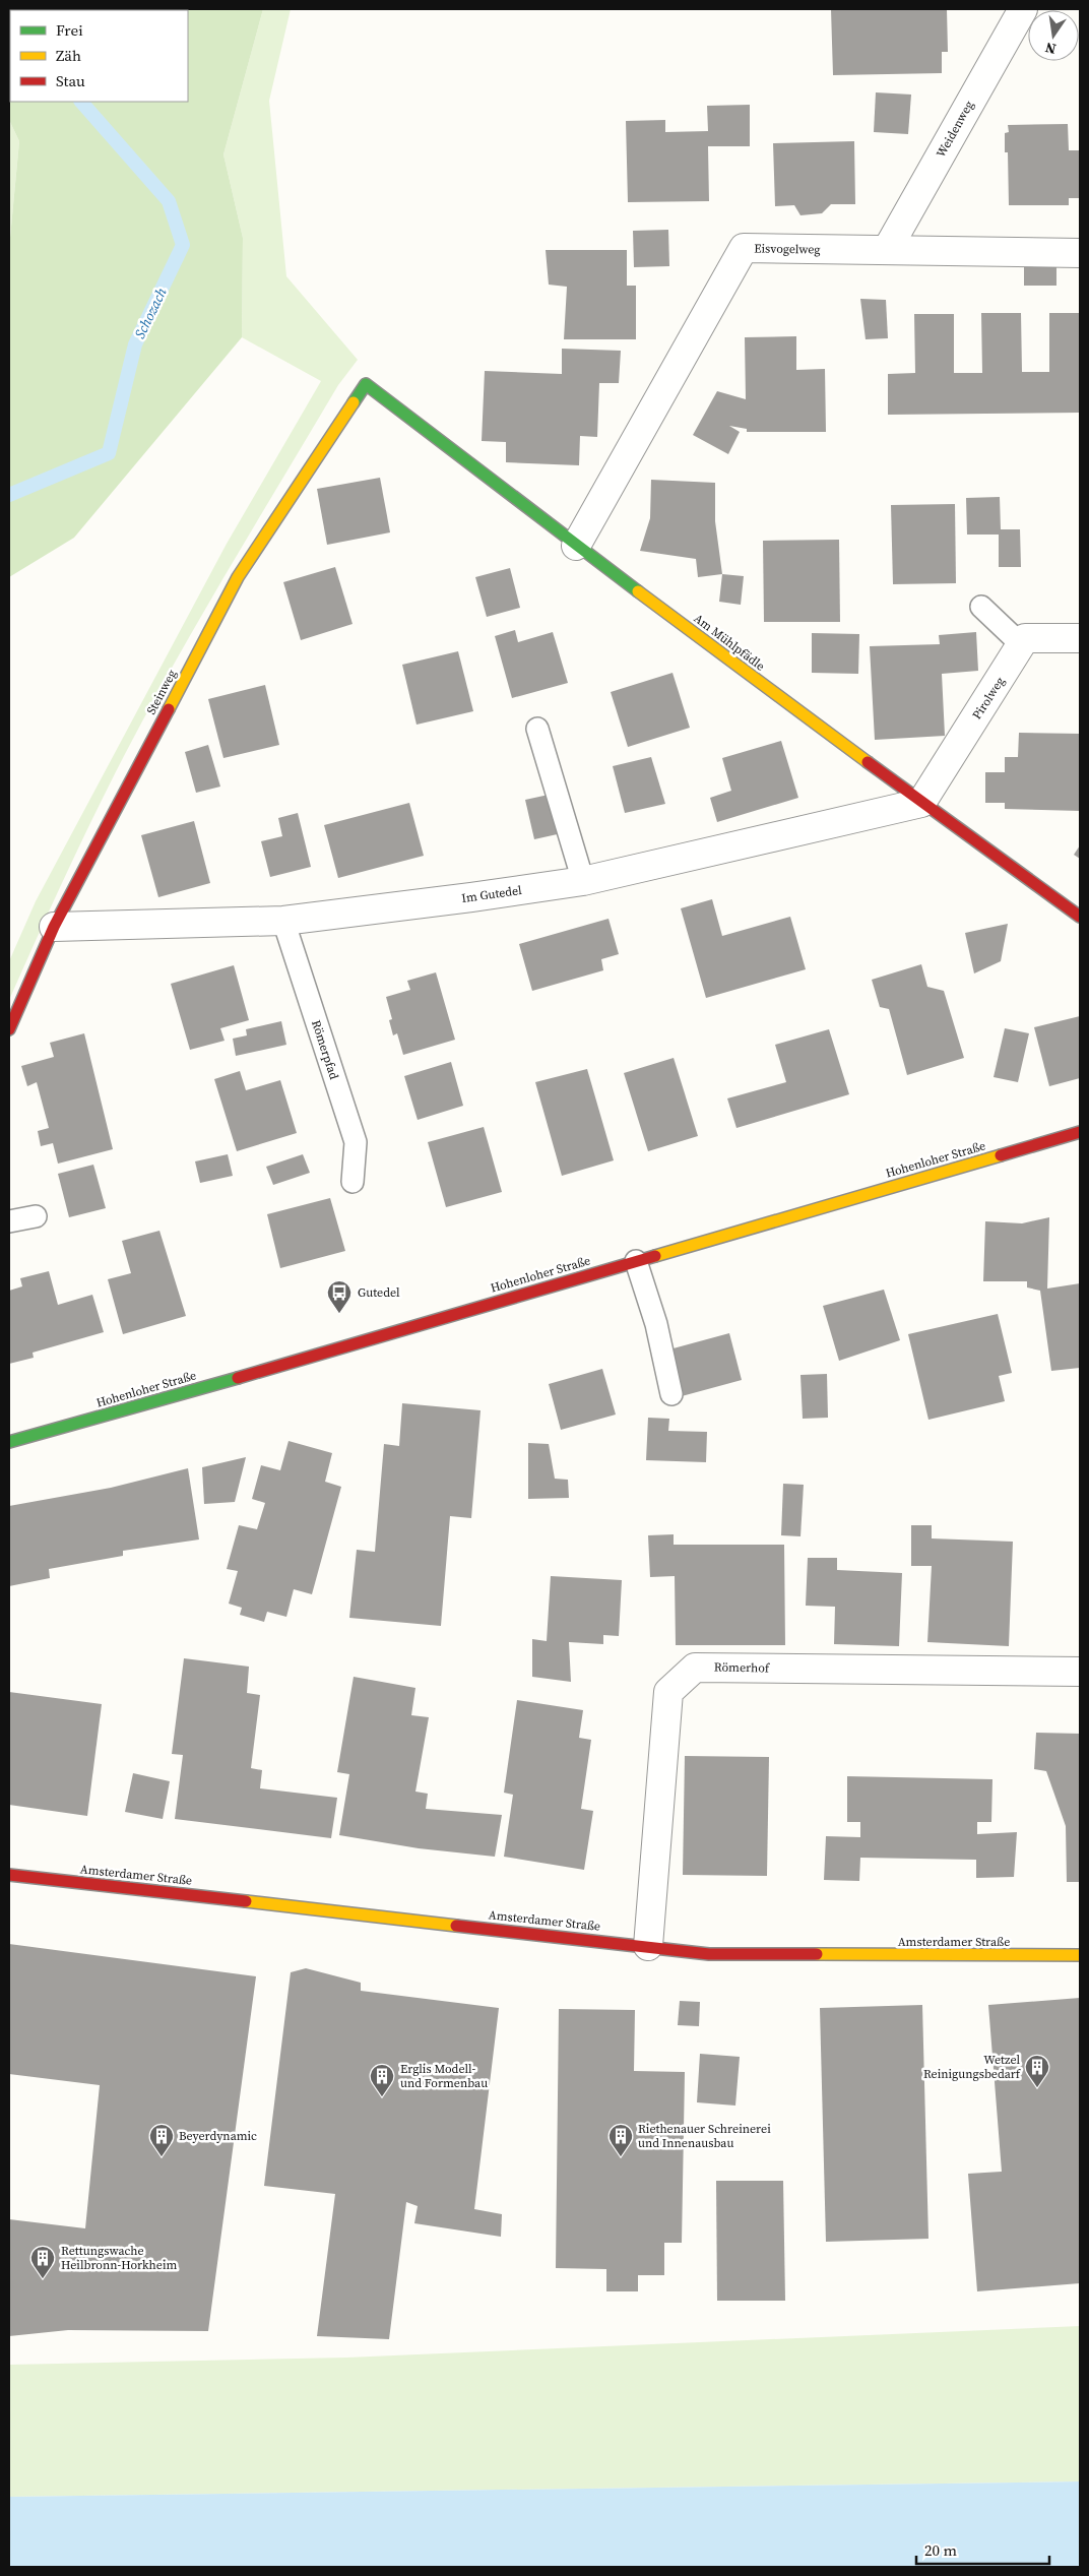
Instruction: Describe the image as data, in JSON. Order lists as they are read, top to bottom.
{
  "streets": {
    "street": [
      "Weidenweg",
      "Eisvogelweg",
      "Am Mühlpfädle",
      "Steinweg",
      "Pirolweg",
      "Im Gutedel",
      "Hohenloher Straße",
      "Römerhof",
      "Amsterdamer Straße"
    ],
    "lane": ["Römerpfad"]
  },
  "crossings": [
    ["Weidenweg", "Eisvogelweg"],
    ["Eisvogelweg", "Am Mühlpfädle"],
    ["Am Mühlpfädle", "Steinweg"],
    ["Am Mühlpfädle", "Pirolweg"],
    ["Am Mühlpfädle", "Im Gutedel"],
    ["Steinweg", "Im Gutedel"],
    ["Pirolweg", "Im Gutedel"],
    ["Im Gutedel", "Römerpfad"],
    ["Römerhof", "Amsterdamer Straße"]
  ],
  "water": ["Schozach"],
  "places": {
    "bus stop": ["Gutedel"],
    "building": [
      "Wetzel Reinigungsbedarf",
      "Erglis Modell- und Formenbau",
      "Beyerdynamic",
      "Riethenauer Schreinerei und Innenausbau",
      "Rettungswache Heilbronn-Horkheim"
    ]
  },
  "legend": ["Frei", "Zäh", "Stau"],
  "scale_bar": "20 m",
  "north": "bottom"
}
